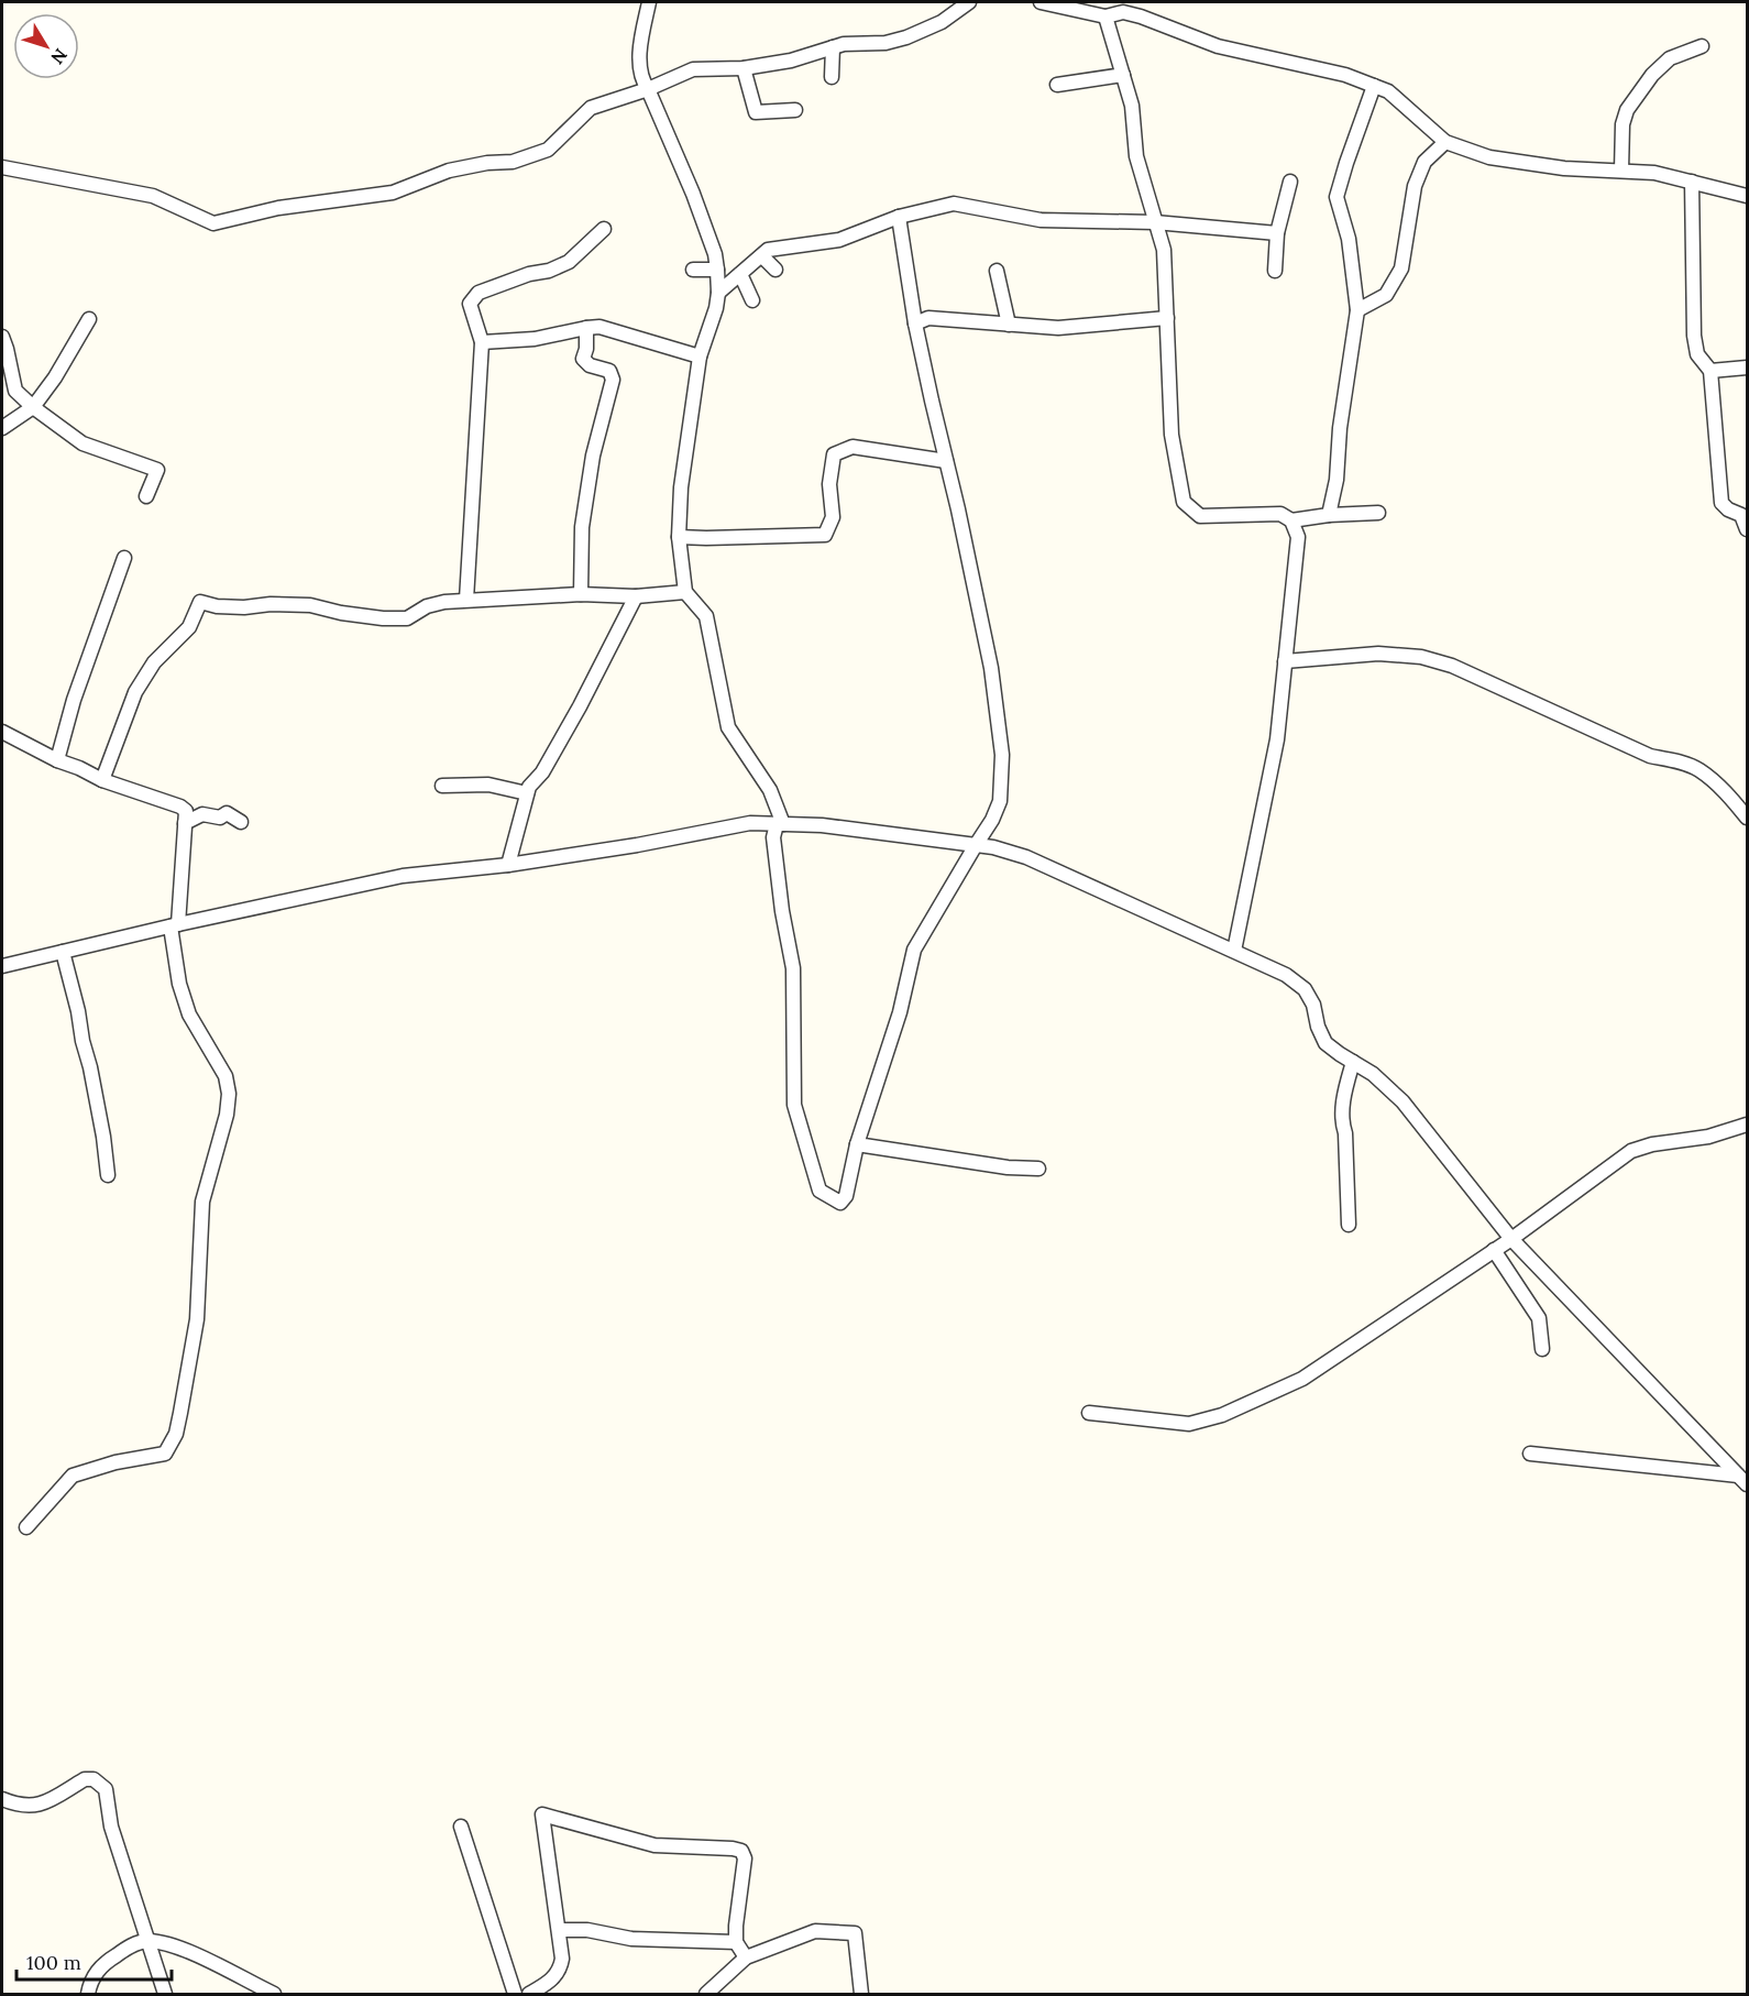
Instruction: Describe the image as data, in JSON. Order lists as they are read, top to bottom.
{
  "scale_bar": "100 m",
  "north": "bottom right"
}
